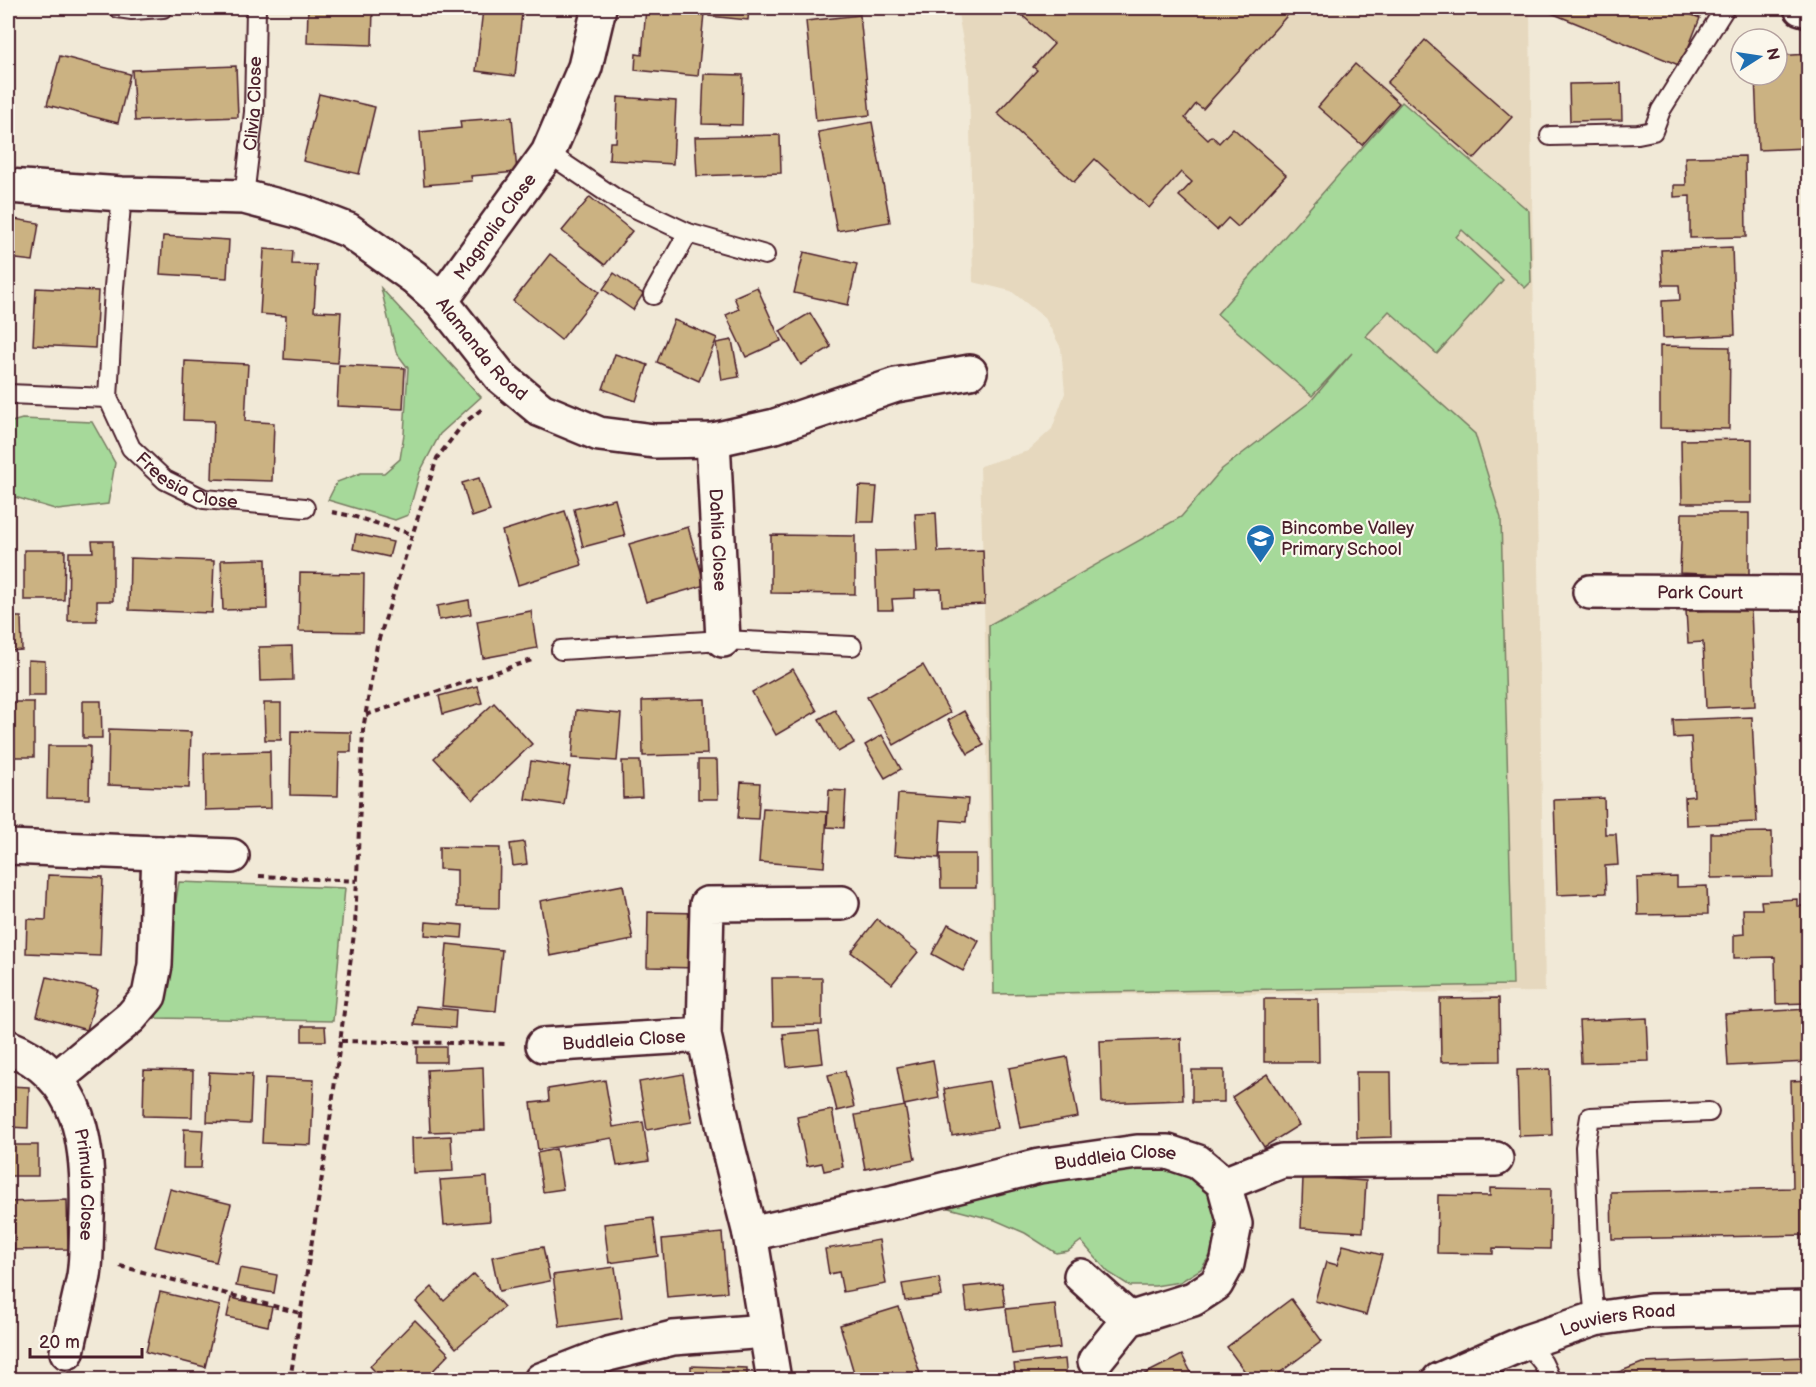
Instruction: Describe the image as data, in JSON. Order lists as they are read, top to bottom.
{
  "streets": {
    "street": [
      "Magnolia Close",
      "Alamanda Road",
      "Dahlia Close",
      "Park Court",
      "Buddleia Close",
      "Primula Close",
      "Louviers Road"
    ],
    "lane": ["Clivia Close", "Freesia Close"]
  },
  "crossings": [
    ["Clivia Close", "Alamanda Road"],
    ["Magnolia Close", "Alamanda Road"],
    ["Alamanda Road", "Freesia Close"],
    ["Alamanda Road", "Dahlia Close"]
  ],
  "places": {
    "school or university": ["Bincombe Valley Primary School"]
  },
  "scale_bar": "20 m",
  "north": "right"
}
